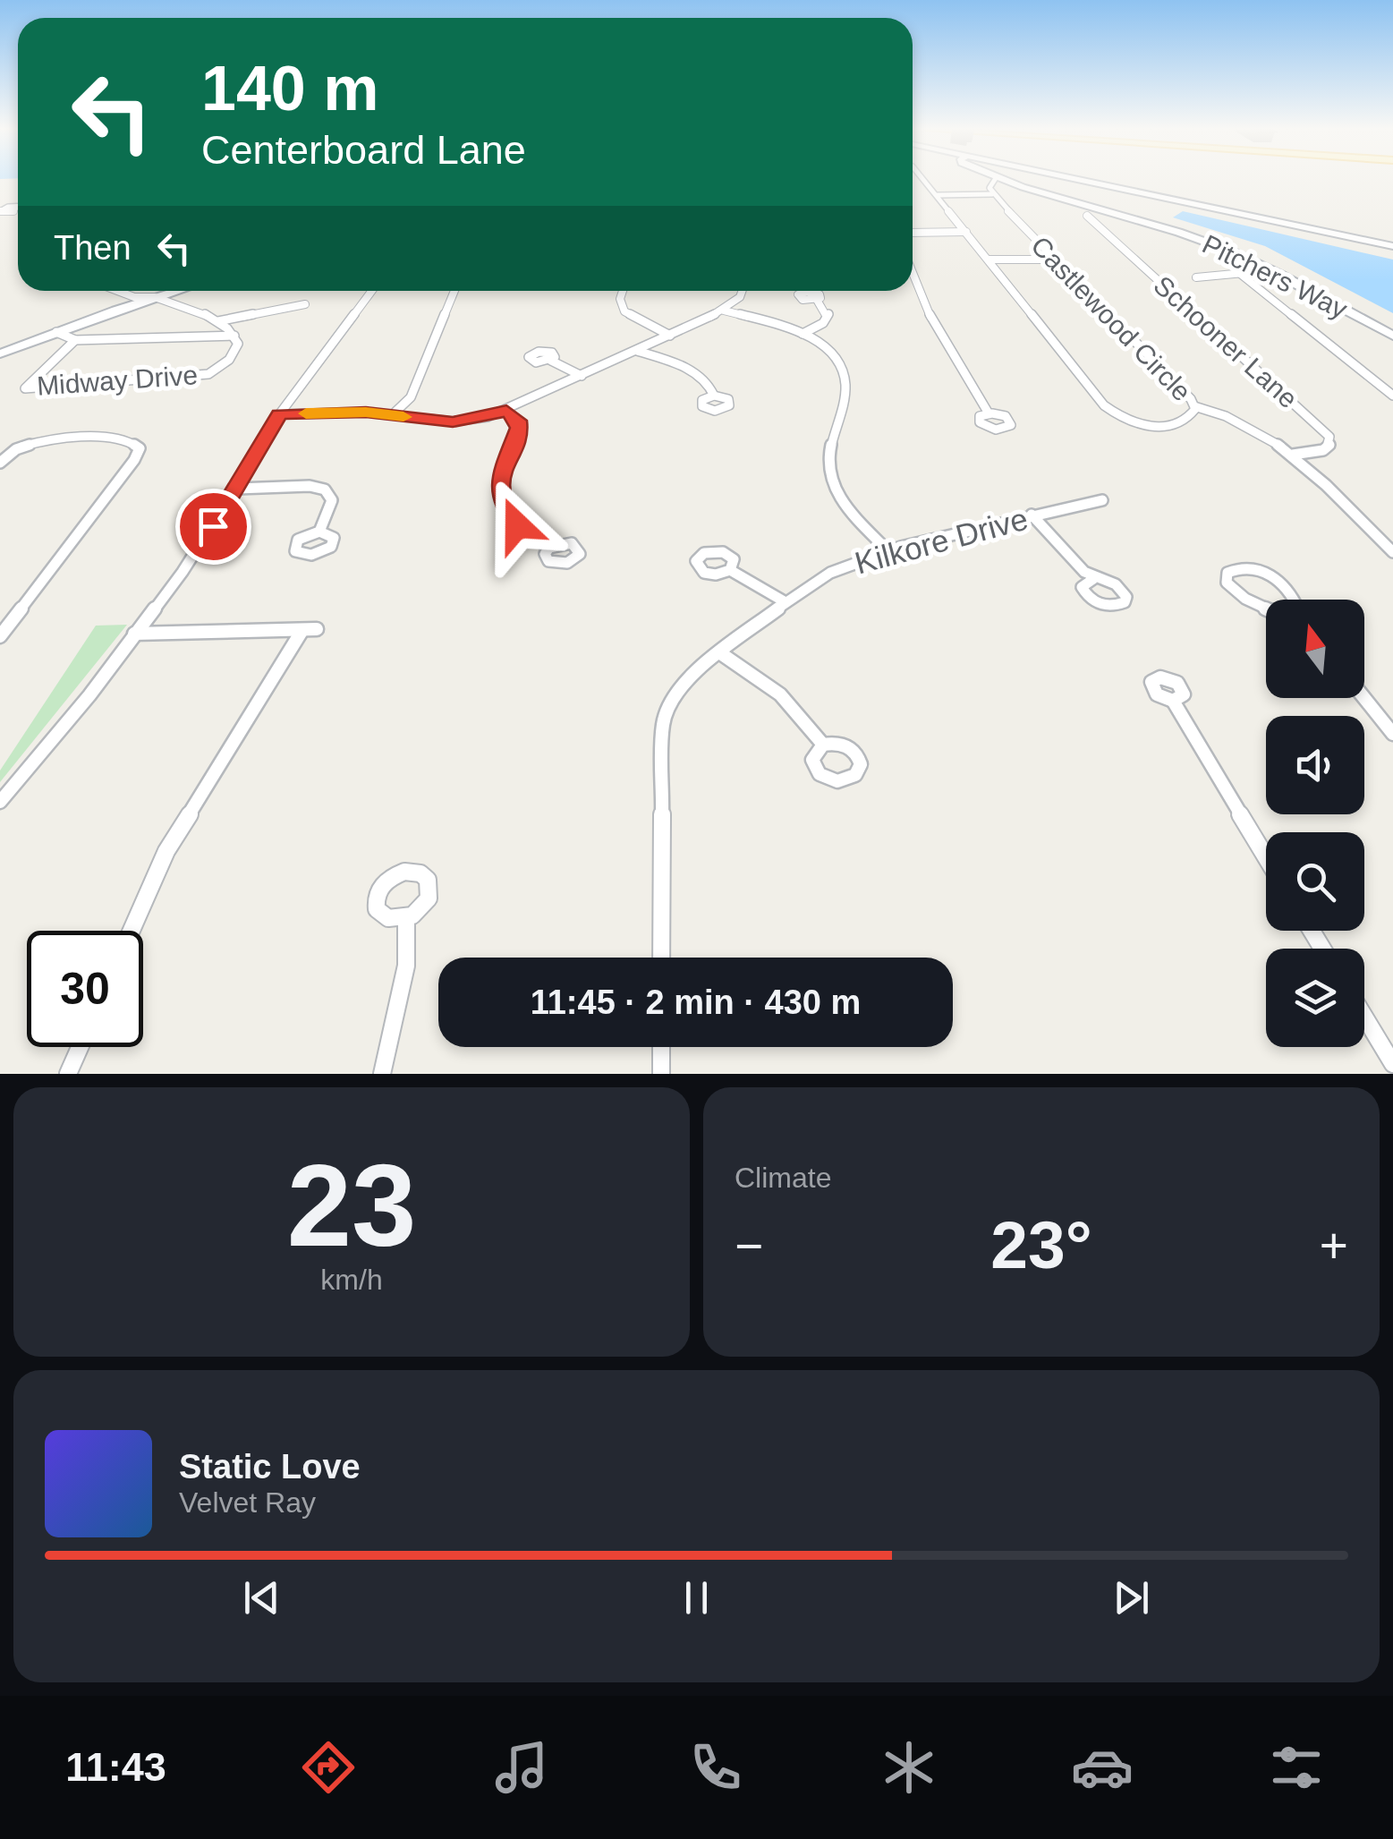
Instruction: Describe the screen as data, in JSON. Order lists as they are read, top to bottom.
{
  "streets": {
    "main road": ["Pitchers Way"],
    "street": [
      "Castlewood Circle",
      "Schooner Lane",
      "Midway Drive",
      "Kilkore Drive"
    ]
  },
  "crossings": [
    ["Pitchers Way", "Schooner Lane"]
  ],
  "north": "top",
  "page": {
    "turn": ["140 m", "Centerboard Lane"],
    "then": "Then",
    "limit": "30",
    "trip": "11:45 · 2 min · 430 m",
    "tile": [
      ["23", "km/h"],
      "Climate"
    ],
    "heat": ["−", "23°", "+"],
    "song": ["Static Love", "Velvet Ray"],
    "tabs": "11:43"
  }
}
